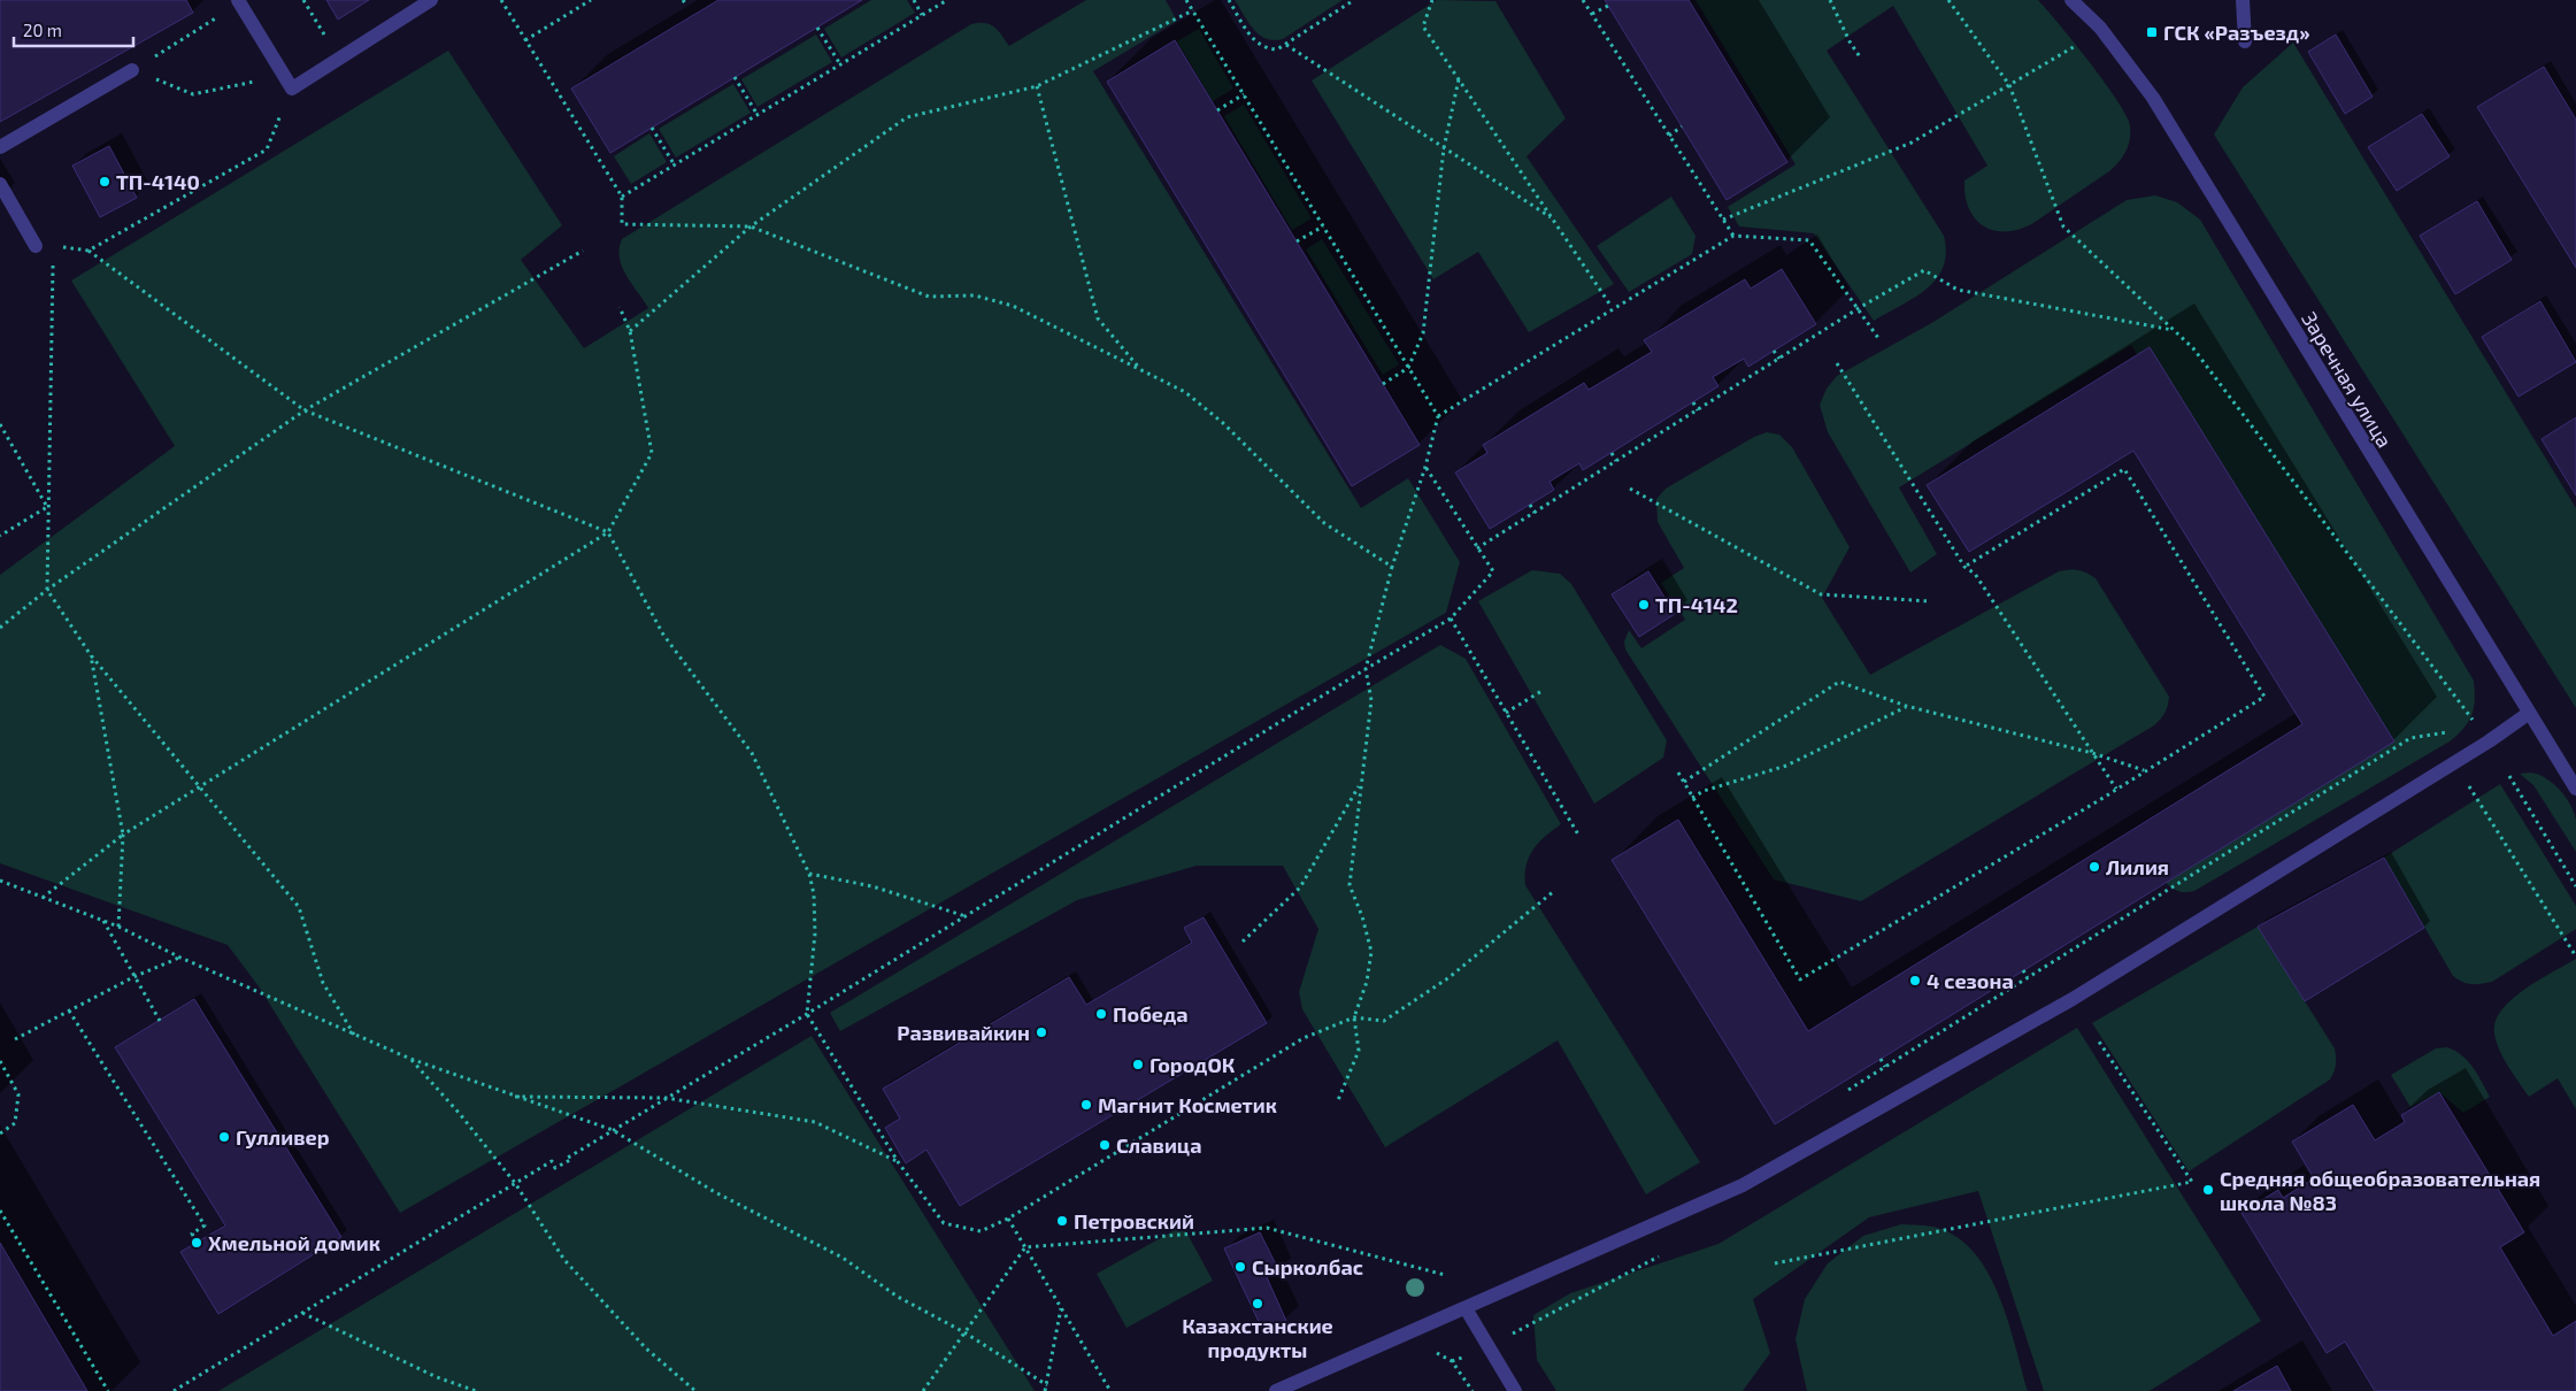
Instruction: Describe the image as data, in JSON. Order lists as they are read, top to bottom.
{
  "streets": {
    "street": ["Заречная улица"]
  },
  "places": {
    "transit": ["ГСК «Разъезд»"],
    "other": [
      "ТП-4140",
      "ТП-4142",
      "Лилия",
      "4 сезона",
      "Победа",
      "Развивайкин",
      "ГородОК",
      "Магнит Косметик",
      "Гулливер",
      "Славица",
      "Средняя общеобразовательная школа №83",
      "Петровский",
      "Хмельной домик",
      "Сырколбас",
      "Казахстанские продукты"
    ]
  },
  "scale_bar": "20 m"
}
